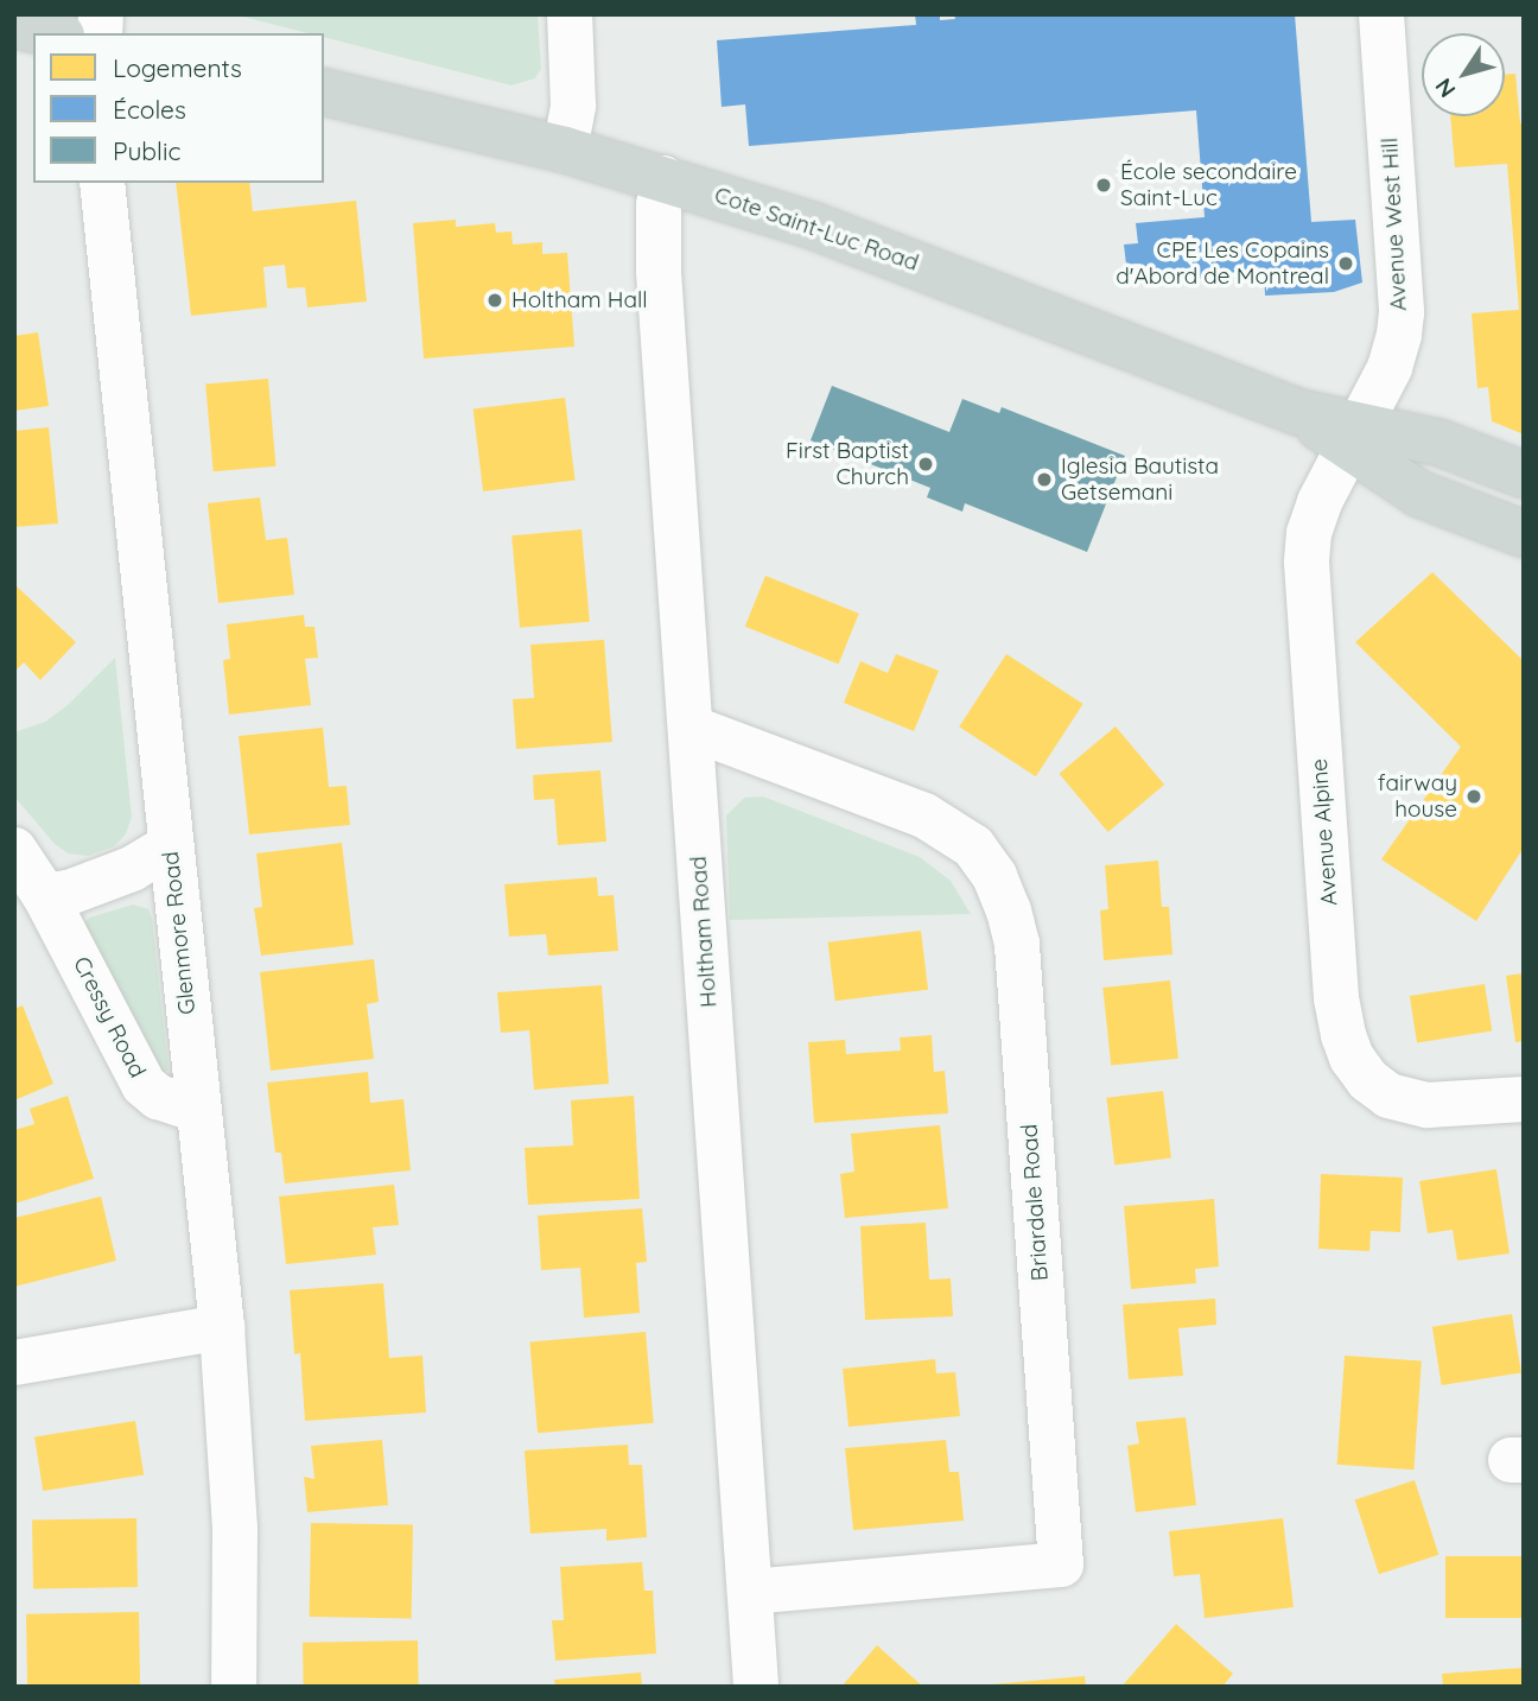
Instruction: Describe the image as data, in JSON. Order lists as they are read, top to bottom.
{
  "streets": {
    "main road": ["Cote Saint-Luc Road"],
    "street": [
      "Avenue West Hill",
      "Avenue Alpine",
      "Holtham Road",
      "Glenmore Road",
      "Cressy Road",
      "Briardale Road"
    ]
  },
  "crossings": [
    ["Avenue West Hill", "Cote Saint-Luc Road"],
    ["Avenue West Hill", "Avenue Alpine"],
    ["Cote Saint-Luc Road", "Avenue Alpine"],
    ["Cote Saint-Luc Road", "Holtham Road"],
    ["Holtham Road", "Briardale Road"],
    ["Glenmore Road", "Cressy Road"]
  ],
  "places": [
    "École secondaire Saint-Luc",
    "CPE Les Copains d'Abord de Montreal",
    "Holtham Hall",
    "First Baptist Church",
    "Iglesia Bautista Getsemani",
    "fairway house"
  ],
  "legend": ["Logements", "Écoles", "Public"],
  "north": "bottom left"
}
